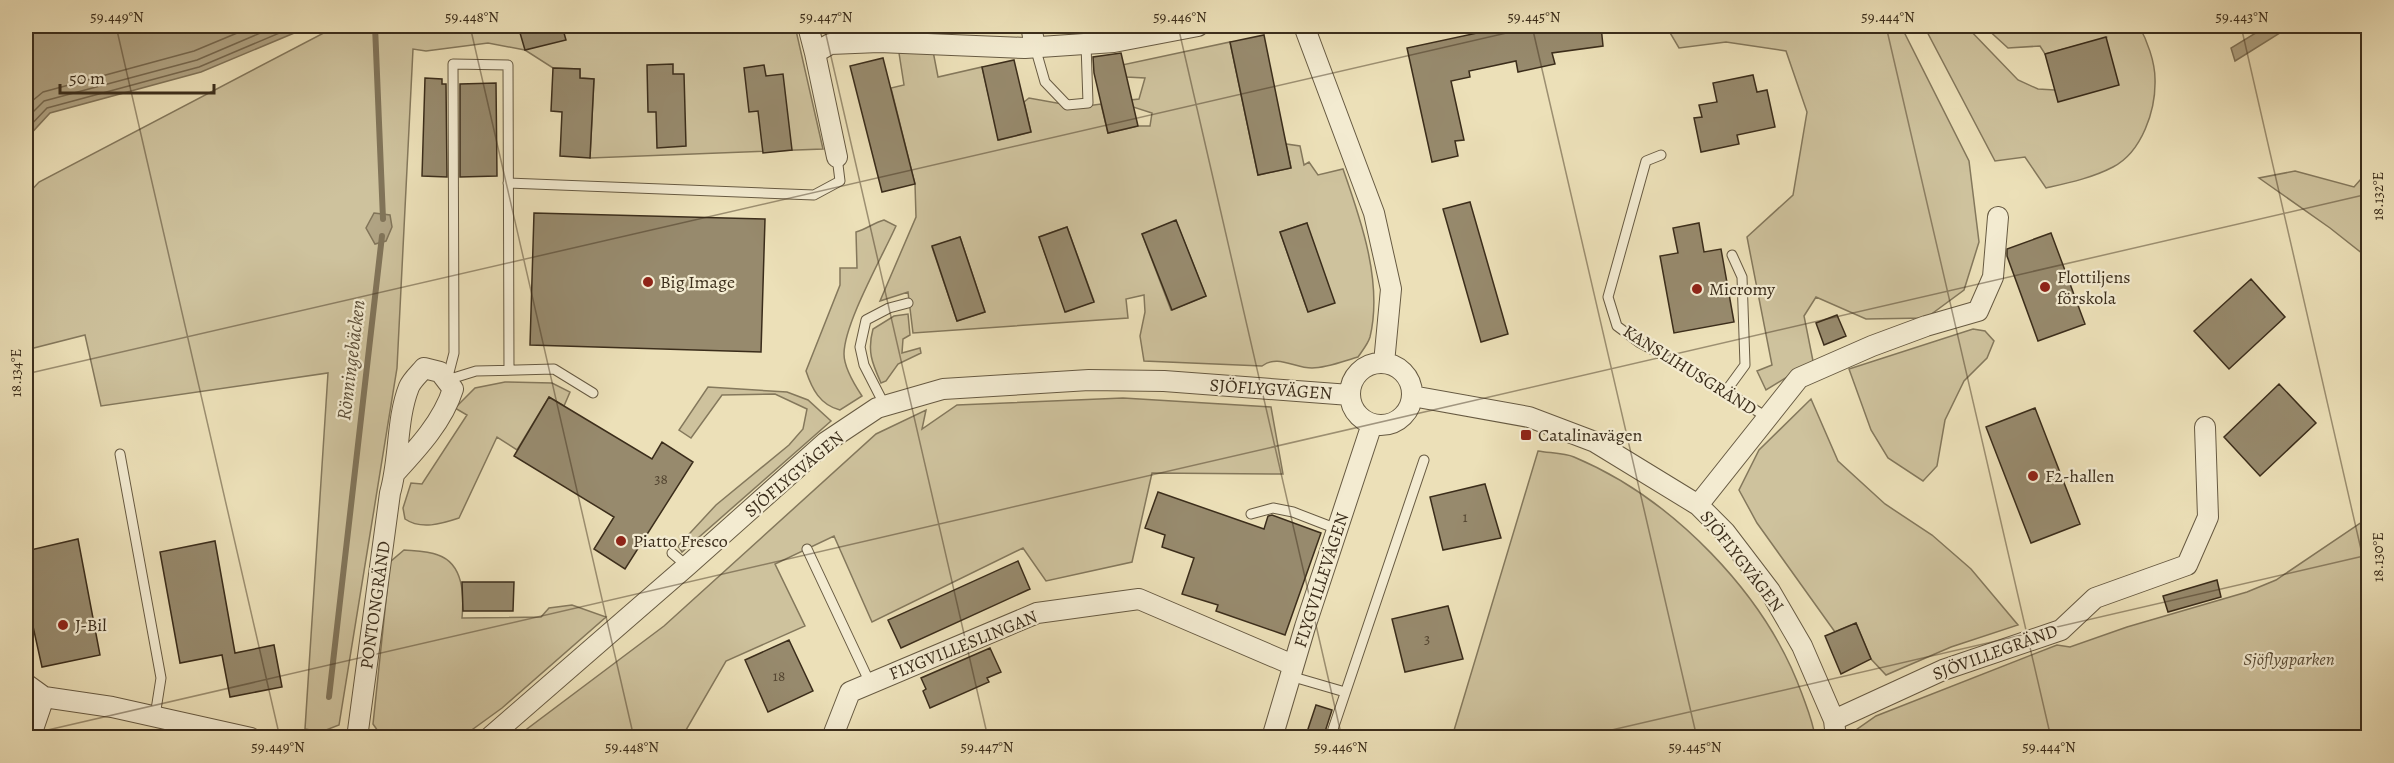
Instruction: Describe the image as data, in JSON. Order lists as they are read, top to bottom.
{
  "streets": {
    "street": [
      "KANSLIHUSGRÄND",
      "SJÖFLYGVÄGEN",
      "FLYGVILLEVÄGEN",
      "PONTONGRÄND",
      "FLYGVILLESLINGAN",
      "SJÖVILLEGRÄND"
    ]
  },
  "crossings": [
    ["KANSLIHUSGRÄND", "SJÖFLYGVÄGEN"],
    ["SJÖFLYGVÄGEN", "FLYGVILLEVÄGEN"],
    ["SJÖFLYGVÄGEN", "SJÖVILLEGRÄND"],
    ["FLYGVILLEVÄGEN", "FLYGVILLESLINGAN"]
  ],
  "water": ["Rönningebäcken"],
  "parks": ["Sjöflygparken"],
  "places": {
    "other": [
      "Big Image",
      "Flottiljens förskola",
      "Micromy",
      "F2-hallen",
      "Piatto Fresco",
      "J-Bil"
    ],
    "transit": ["Catalinavägen"]
  },
  "house_numbers": [
    "38",
    "1",
    "3",
    "18"
  ],
  "scale_bar": "50 m",
  "coordinates": [
    "59.449°N",
    "59.448°N",
    "59.447°N",
    "59.446°N",
    "59.445°N",
    "59.444°N",
    "59.443°N",
    "18.132°E",
    "18.134°E",
    "18.130°E"
  ]
}
